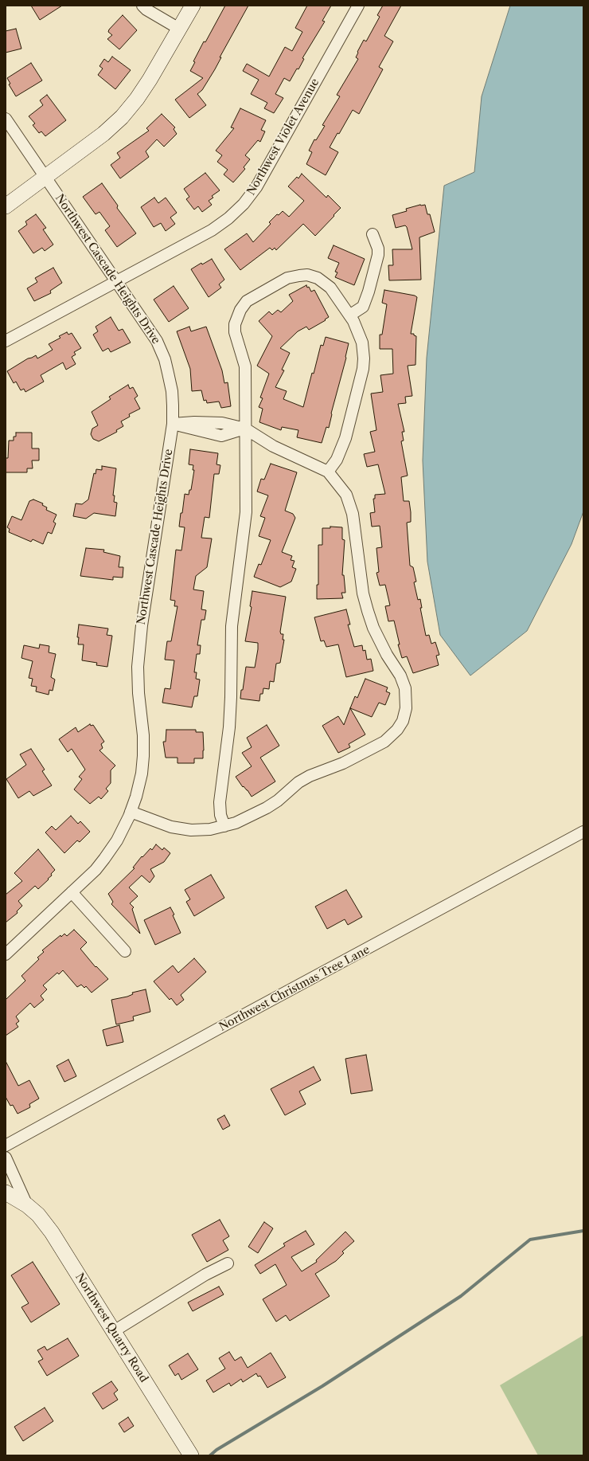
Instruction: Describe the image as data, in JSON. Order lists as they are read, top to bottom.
{
  "streets": {
    "street": [
      "Northwest Violet Avenue",
      "Northwest Cascade Heights Drive",
      "Northwest Christmas Tree Lane",
      "Northwest Quarry Road"
    ]
  },
  "crossings": [
    ["Northwest Violet Avenue", "Northwest Cascade Heights Drive"]
  ]
}
